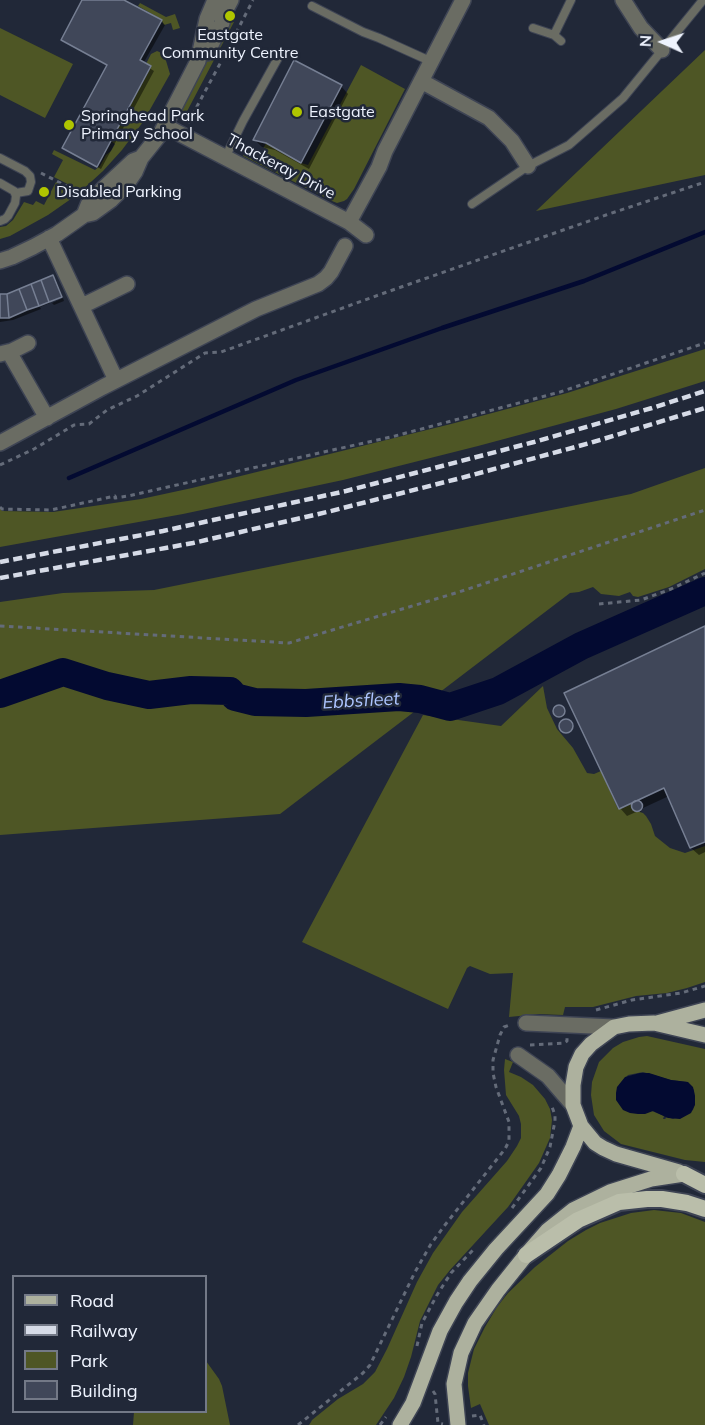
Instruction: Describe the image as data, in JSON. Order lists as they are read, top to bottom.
{
  "streets": {
    "street": ["Thackeray Drive"]
  },
  "water": ["Ebbsfleet"],
  "places": [
    "Eastgate Community Centre",
    "Eastgate",
    "Springhead Park Primary School",
    "Disabled Parking"
  ],
  "legend": [
    "Road",
    "Railway",
    "Park",
    "Building"
  ],
  "north": "left"
}
